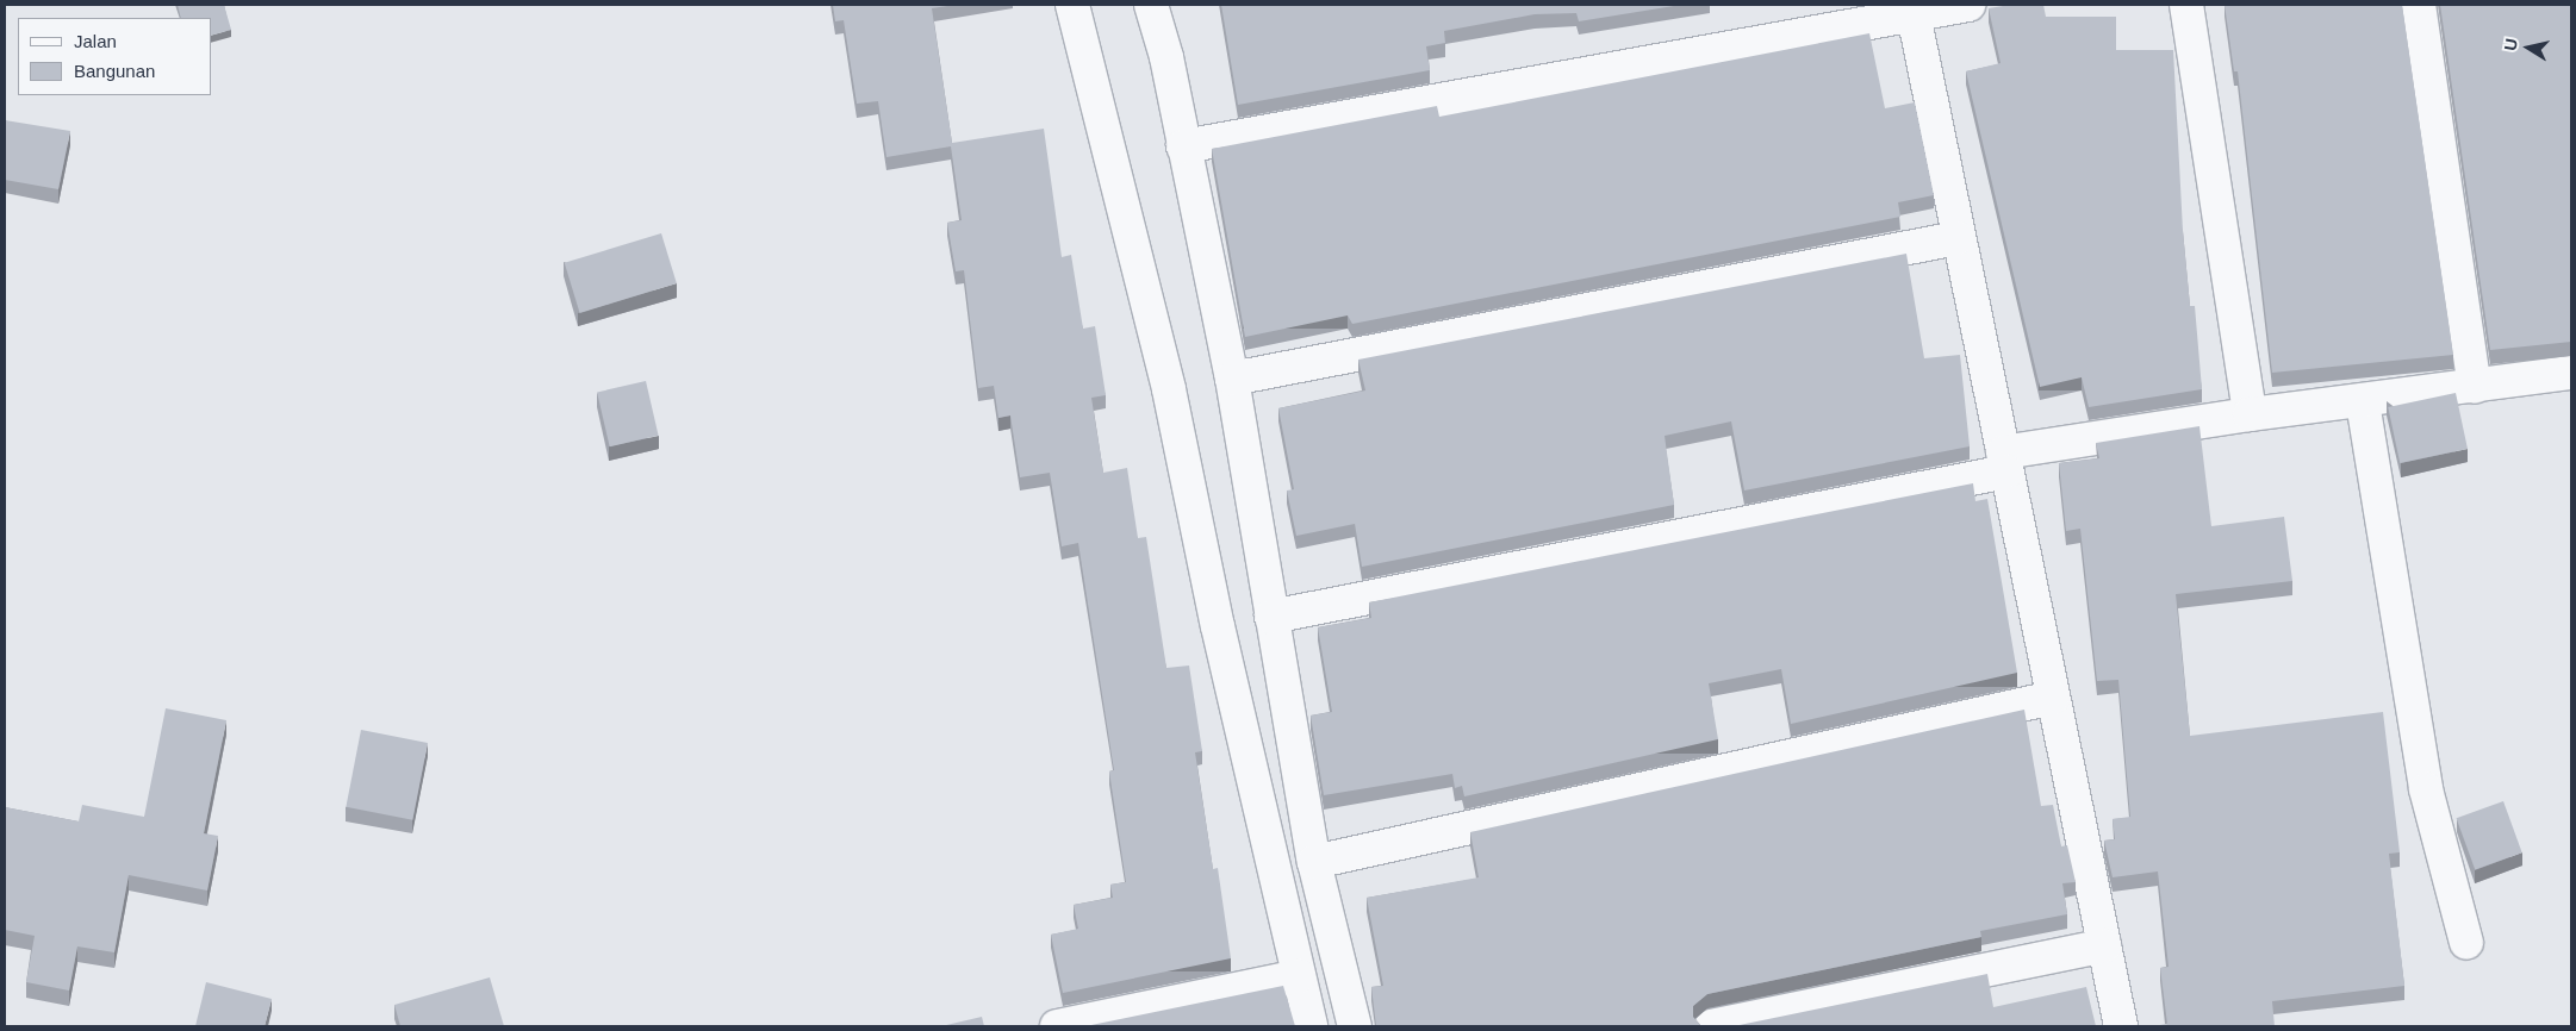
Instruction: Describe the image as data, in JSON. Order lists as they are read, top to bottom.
{
  "legend": ["Jalan", "Bangunan"],
  "north": "left"
}
